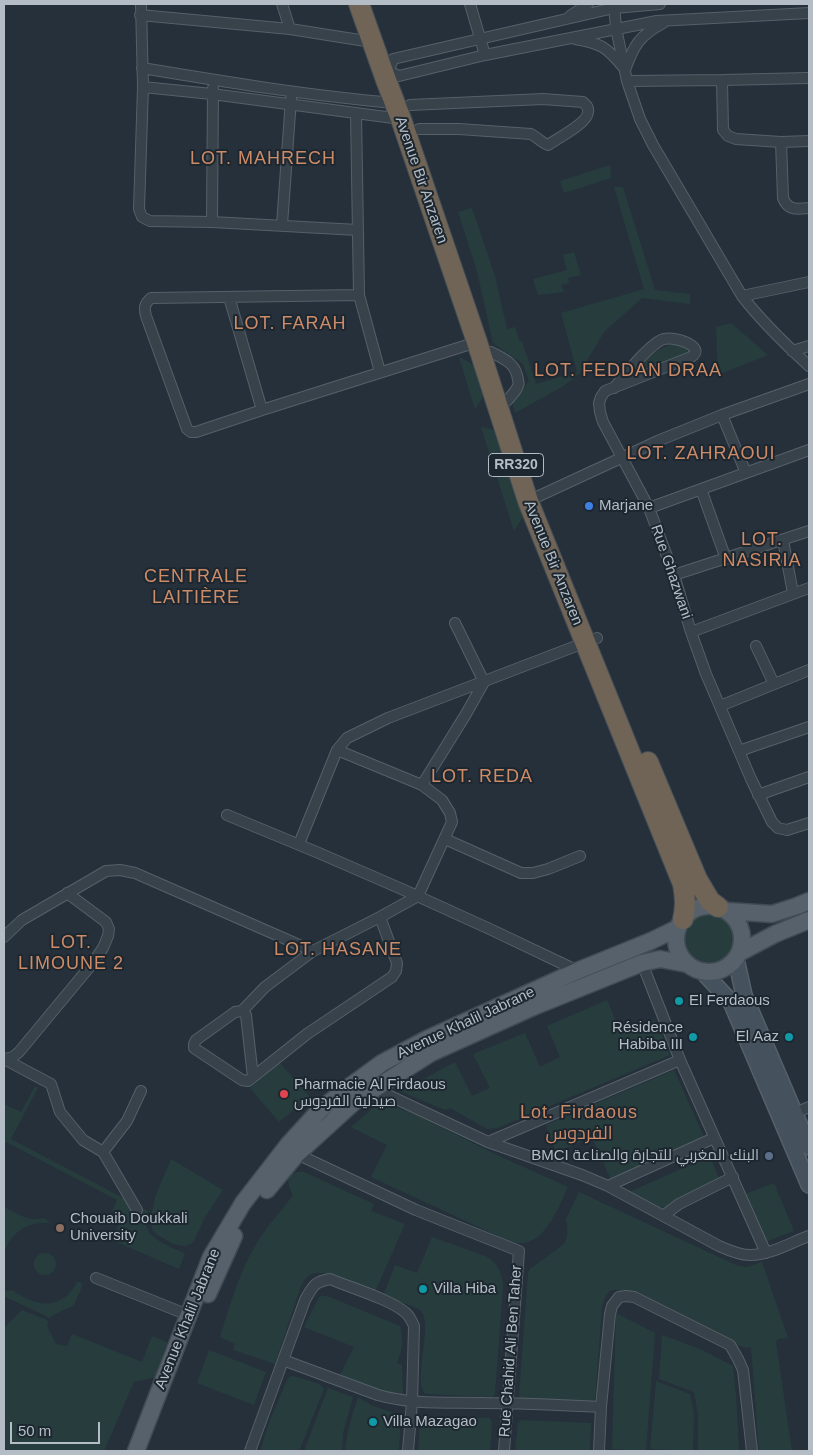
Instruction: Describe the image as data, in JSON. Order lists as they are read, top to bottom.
{
  "streets": {
    "highway": ["Avenue Bir Anzaren", "RR320"],
    "main road": ["Avenue Khalil Jabrane"],
    "street": ["Rue Ghazwani", "Rue Chahid Ali Ben Taher"]
  },
  "crossings": [
    ["Avenue Bir Anzaren", "RR320"],
    ["Avenue Bir Anzaren", "Avenue Khalil Jabrane"],
    ["RR320", "Avenue Khalil Jabrane"],
    ["Avenue Khalil Jabrane", "Rue Chahid Ali Ben Taher"]
  ],
  "districts": [
    "LOT. MAHRECH",
    "LOT. FARAH",
    "LOT. FEDDAN DRAA",
    "LOT. ZAHRAOUI",
    "LOT. NASIRIA",
    "CENTRALE LAITIÈRE",
    "LOT. REDA",
    "LOT. LIMOUNE 2",
    "LOT. HASANE",
    "Lot. Firdaous الفردوس"
  ],
  "places": [
    "Marjane",
    "El Ferdaous",
    "Résidence Habiba III",
    "El Aaz",
    "Pharmacie Al Firdaous صيدلية الفردوس",
    "BMCI البنك المغربي للتجارة والصناعة",
    "Chouaib Doukkali University",
    "Villa Hiba",
    "Villa Mazagao"
  ],
  "scale_bar": "50 m"
}
